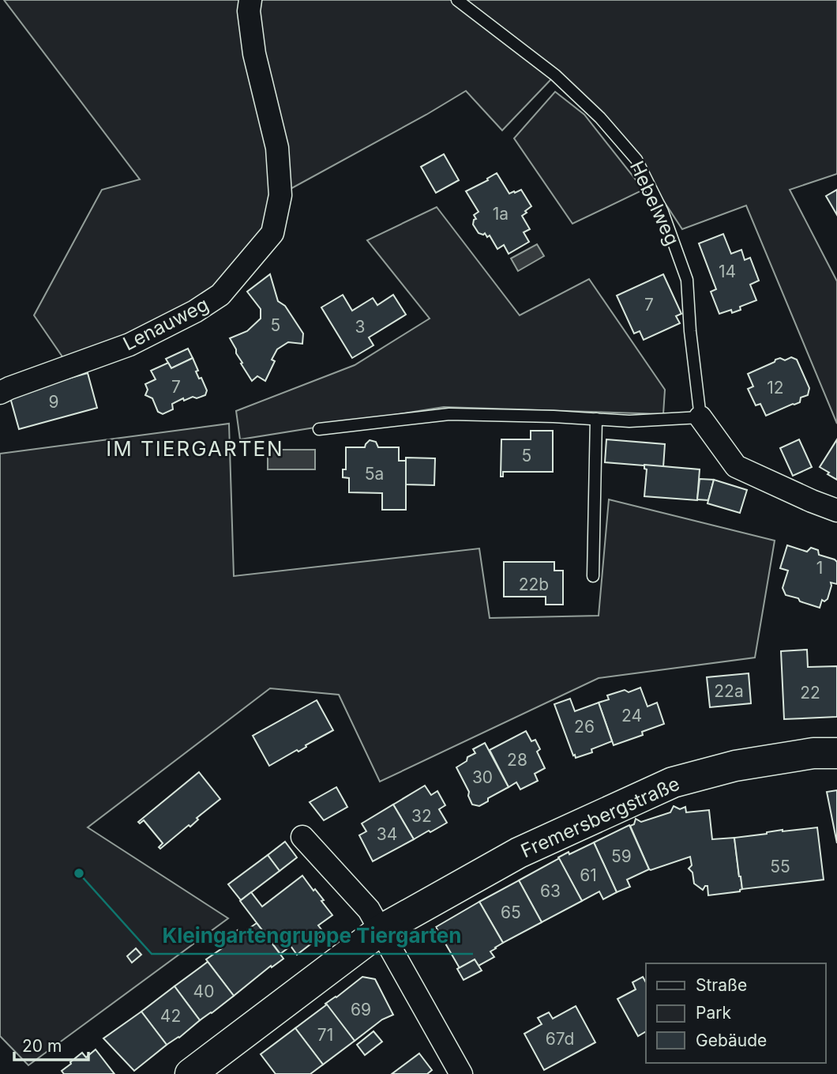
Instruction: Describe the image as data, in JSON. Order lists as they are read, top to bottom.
{
  "streets": {
    "main road": ["Fremersbergstraße"],
    "street": ["Hebelweg", "Lenauweg"]
  },
  "districts": ["IM TIERGARTEN"],
  "places": ["Kleingartengruppe Tiergarten"],
  "house_numbers": [
    "1a",
    "14",
    "7",
    "5",
    "3",
    "7",
    "12",
    "9",
    "5",
    "5a",
    "1",
    "22b",
    "22a",
    "22",
    "24",
    "26",
    "28",
    "30",
    "32",
    "34",
    "59",
    "55",
    "61",
    "63",
    "65",
    "40",
    "69",
    "42",
    "71",
    "67d"
  ],
  "legend": ["Straße", "Park", "Gebäude"],
  "scale_bar": "20 m"
}
